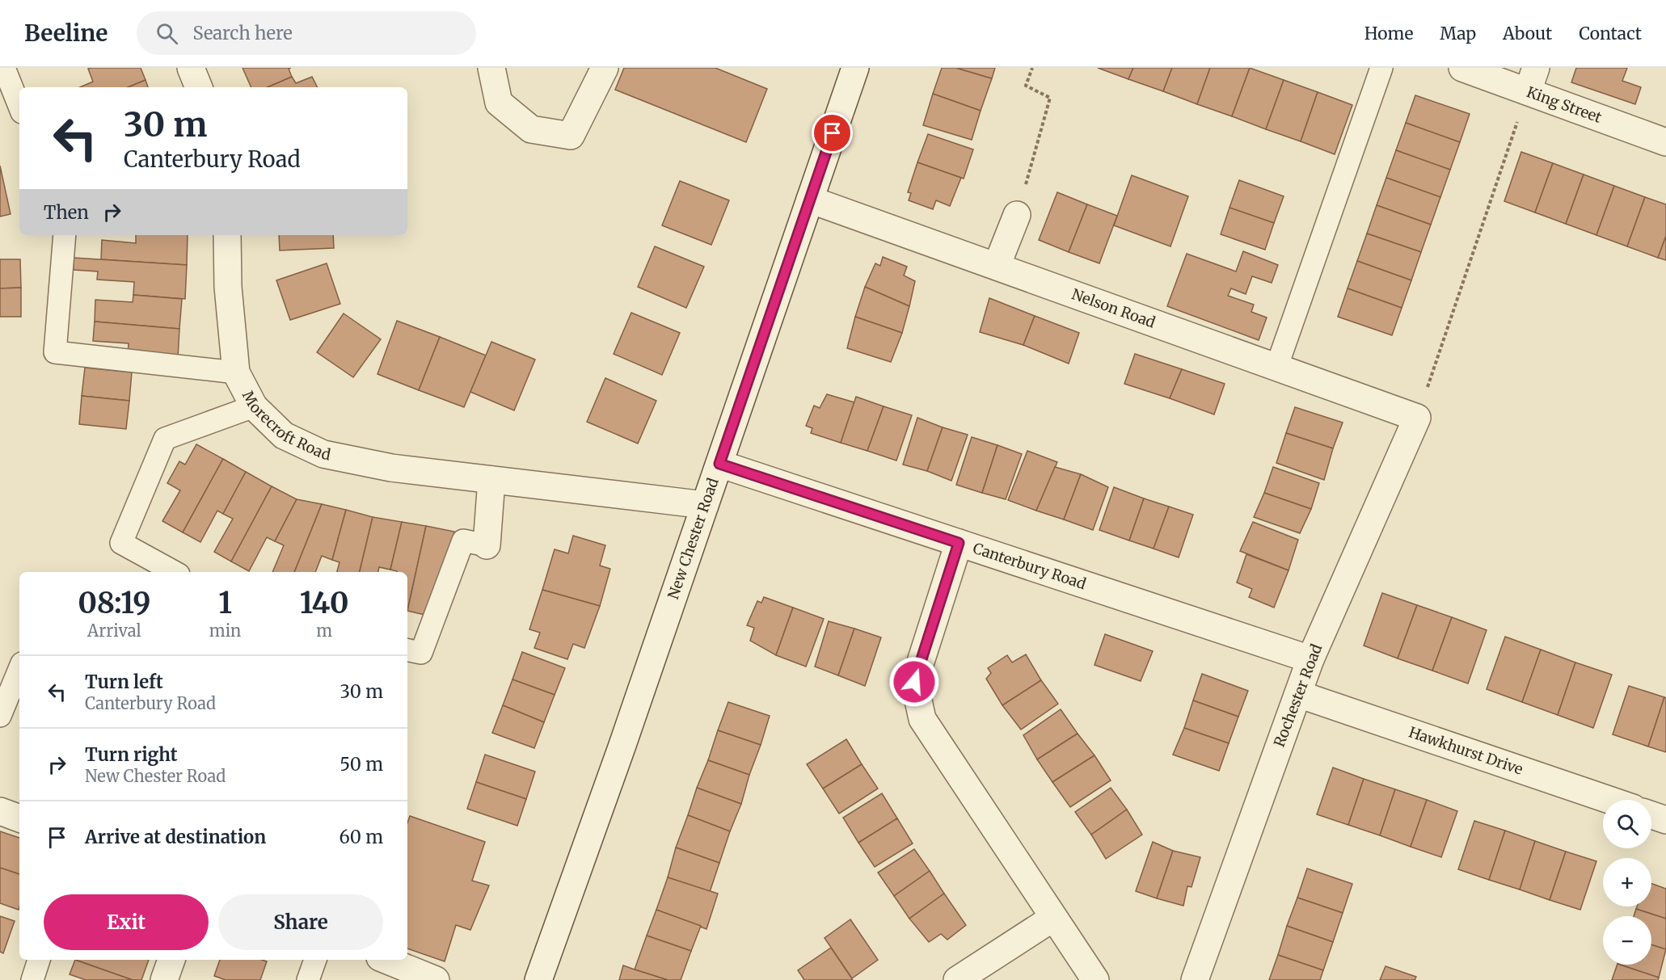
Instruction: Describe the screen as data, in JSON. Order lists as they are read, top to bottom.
{
  "streets": {
    "street": [
      "King Street",
      "Nelson Road",
      "Morecroft Road",
      "New Chester Road",
      "Canterbury Road",
      "Rochester Road",
      "Hawkhurst Drive"
    ]
  },
  "crossings": [
    ["Nelson Road", "New Chester Road"],
    ["Nelson Road", "Rochester Road"],
    ["Morecroft Road", "New Chester Road"],
    ["New Chester Road", "Canterbury Road"],
    ["Canterbury Road", "Rochester Road"],
    ["Rochester Road", "Hawkhurst Drive"]
  ],
  "page": {
    "header": "Beeline",
    "search": "Search here",
    "nav": [
      "Home",
      "Map",
      "About",
      "Contact"
    ],
    "turn": ["30 m", "Canterbury Road"],
    "then": "Then",
    "eta": [
      "08:19",
      "Arrival",
      "1",
      "min",
      "140",
      "m"
    ],
    "list": [
      {
        "name": "Turn left",
        "note": "Canterbury Road",
        "value": "30 m"
      },
      {
        "name": "Turn right",
        "note": "New Chester Road",
        "value": "50 m"
      },
      {
        "name": "Arrive at destination",
        "value": "60 m"
      }
    ],
    "map_buttons": ["+", "−"],
    "buttons": ["Exit", "Share"]
  }
}
